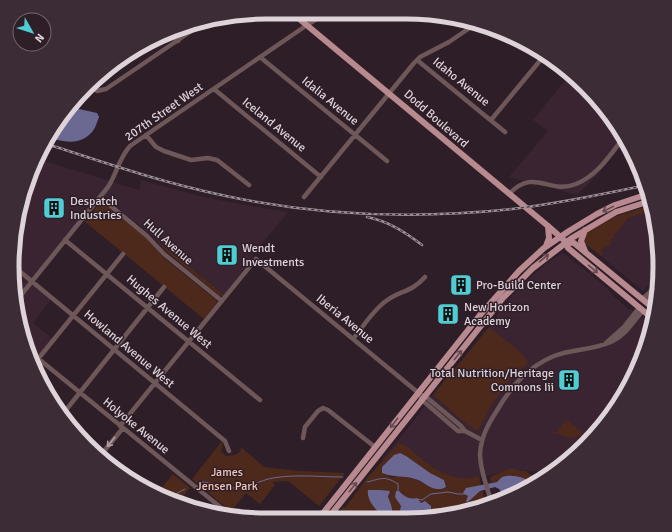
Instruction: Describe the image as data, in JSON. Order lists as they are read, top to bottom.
{
  "streets": {
    "main road": ["Dodd Boulevard"],
    "street": [
      "Idaho Avenue",
      "Idalia Avenue",
      "207th Street West",
      "Iceland Avenue",
      "Hull Avenue",
      "Hughes Avenue West",
      "Iberia Avenue",
      "Howland Avenue West",
      "Holyoke Avenue"
    ]
  },
  "crossings": [
    ["Idalia Avenue", "207th Street West"],
    ["207th Street West", "Dodd Boulevard"],
    ["207th Street West", "Iceland Avenue"],
    ["207th Street West", "Hull Avenue"],
    ["207th Street West", "Hughes Avenue West"],
    ["207th Street West", "Howland Avenue West"],
    ["Hull Avenue", "Iberia Avenue"]
  ],
  "parks": ["James Jensen Park"],
  "places": {
    "building": [
      "Despatch Industries",
      "Wendt Investments",
      "Pro-Build Center",
      "New Horizon Academy",
      "Total Nutrition/Heritage Commons Iii"
    ]
  },
  "north": "bottom right"
}
